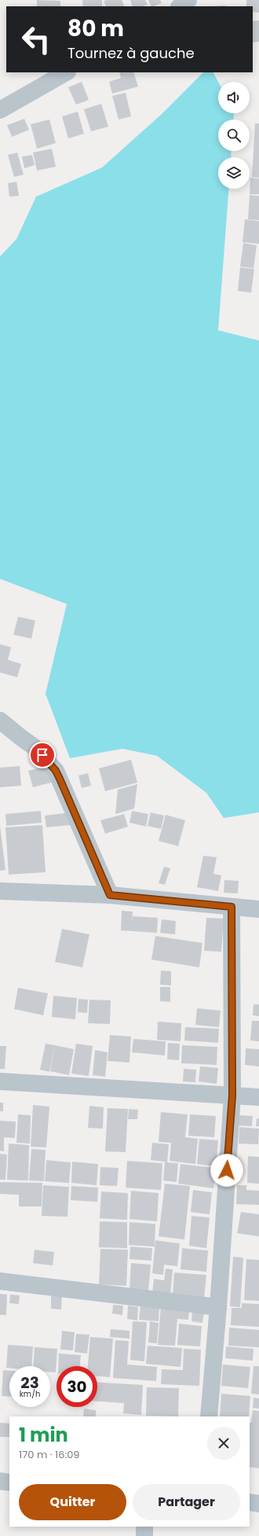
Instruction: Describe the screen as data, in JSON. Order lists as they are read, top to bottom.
{
  "page": {
    "turn": ["80 m", "Tournez à gauche"],
    "speed": "23 km/h",
    "limit": "30",
    "heading": ["1 min", "170 m · 16:09"],
    "buttons": ["Quitter", "Partager"]
  }
}
